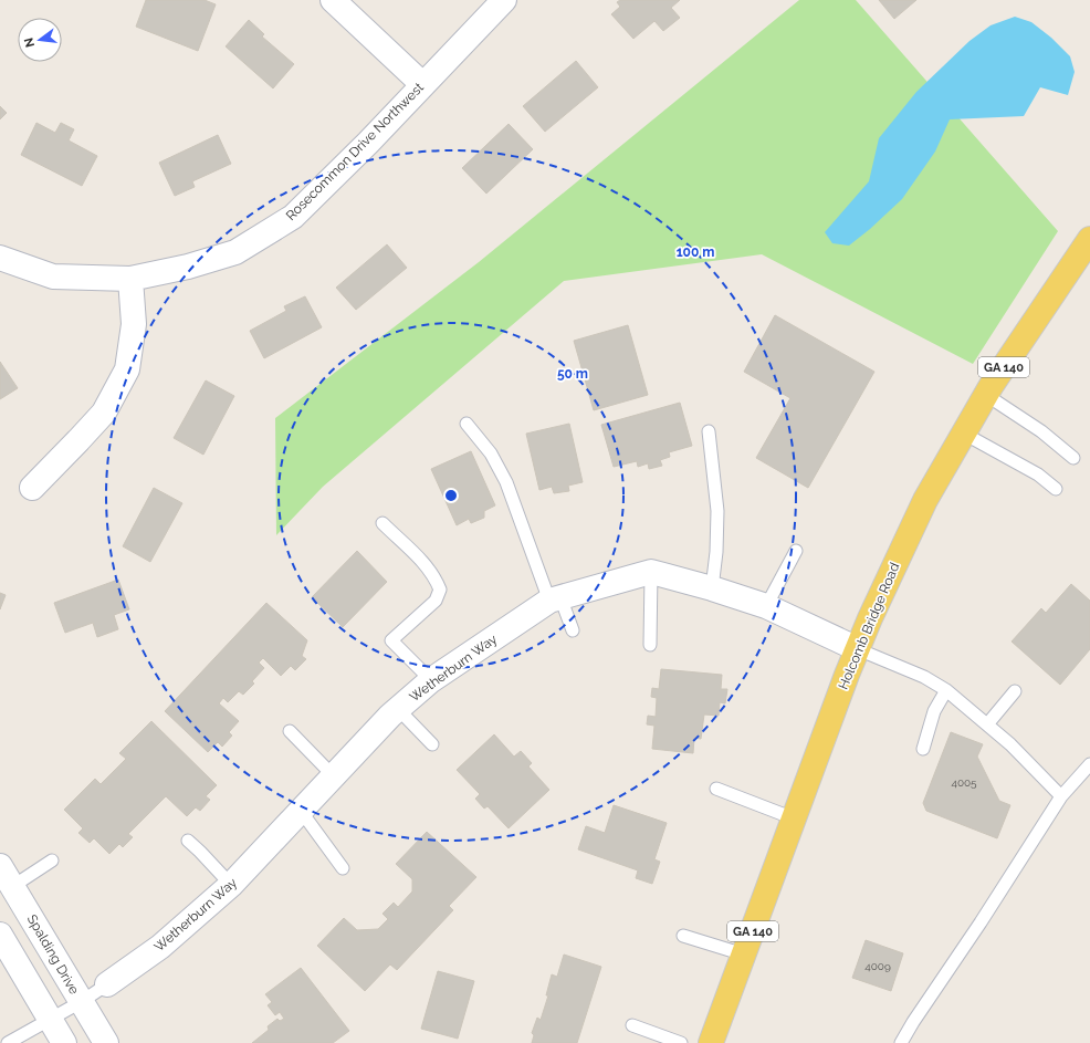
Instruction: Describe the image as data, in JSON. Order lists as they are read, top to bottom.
{
  "streets": {
    "main road": ["GA 140", "Holcomb Bridge Road"],
    "street": ["Rosecommon Drive Northwest", "Wetherburn Way", "Spalding Drive"]
  },
  "house_numbers": ["4005", "4009"],
  "north": "left",
  "rings": ["100 m", "50 m"]
}
